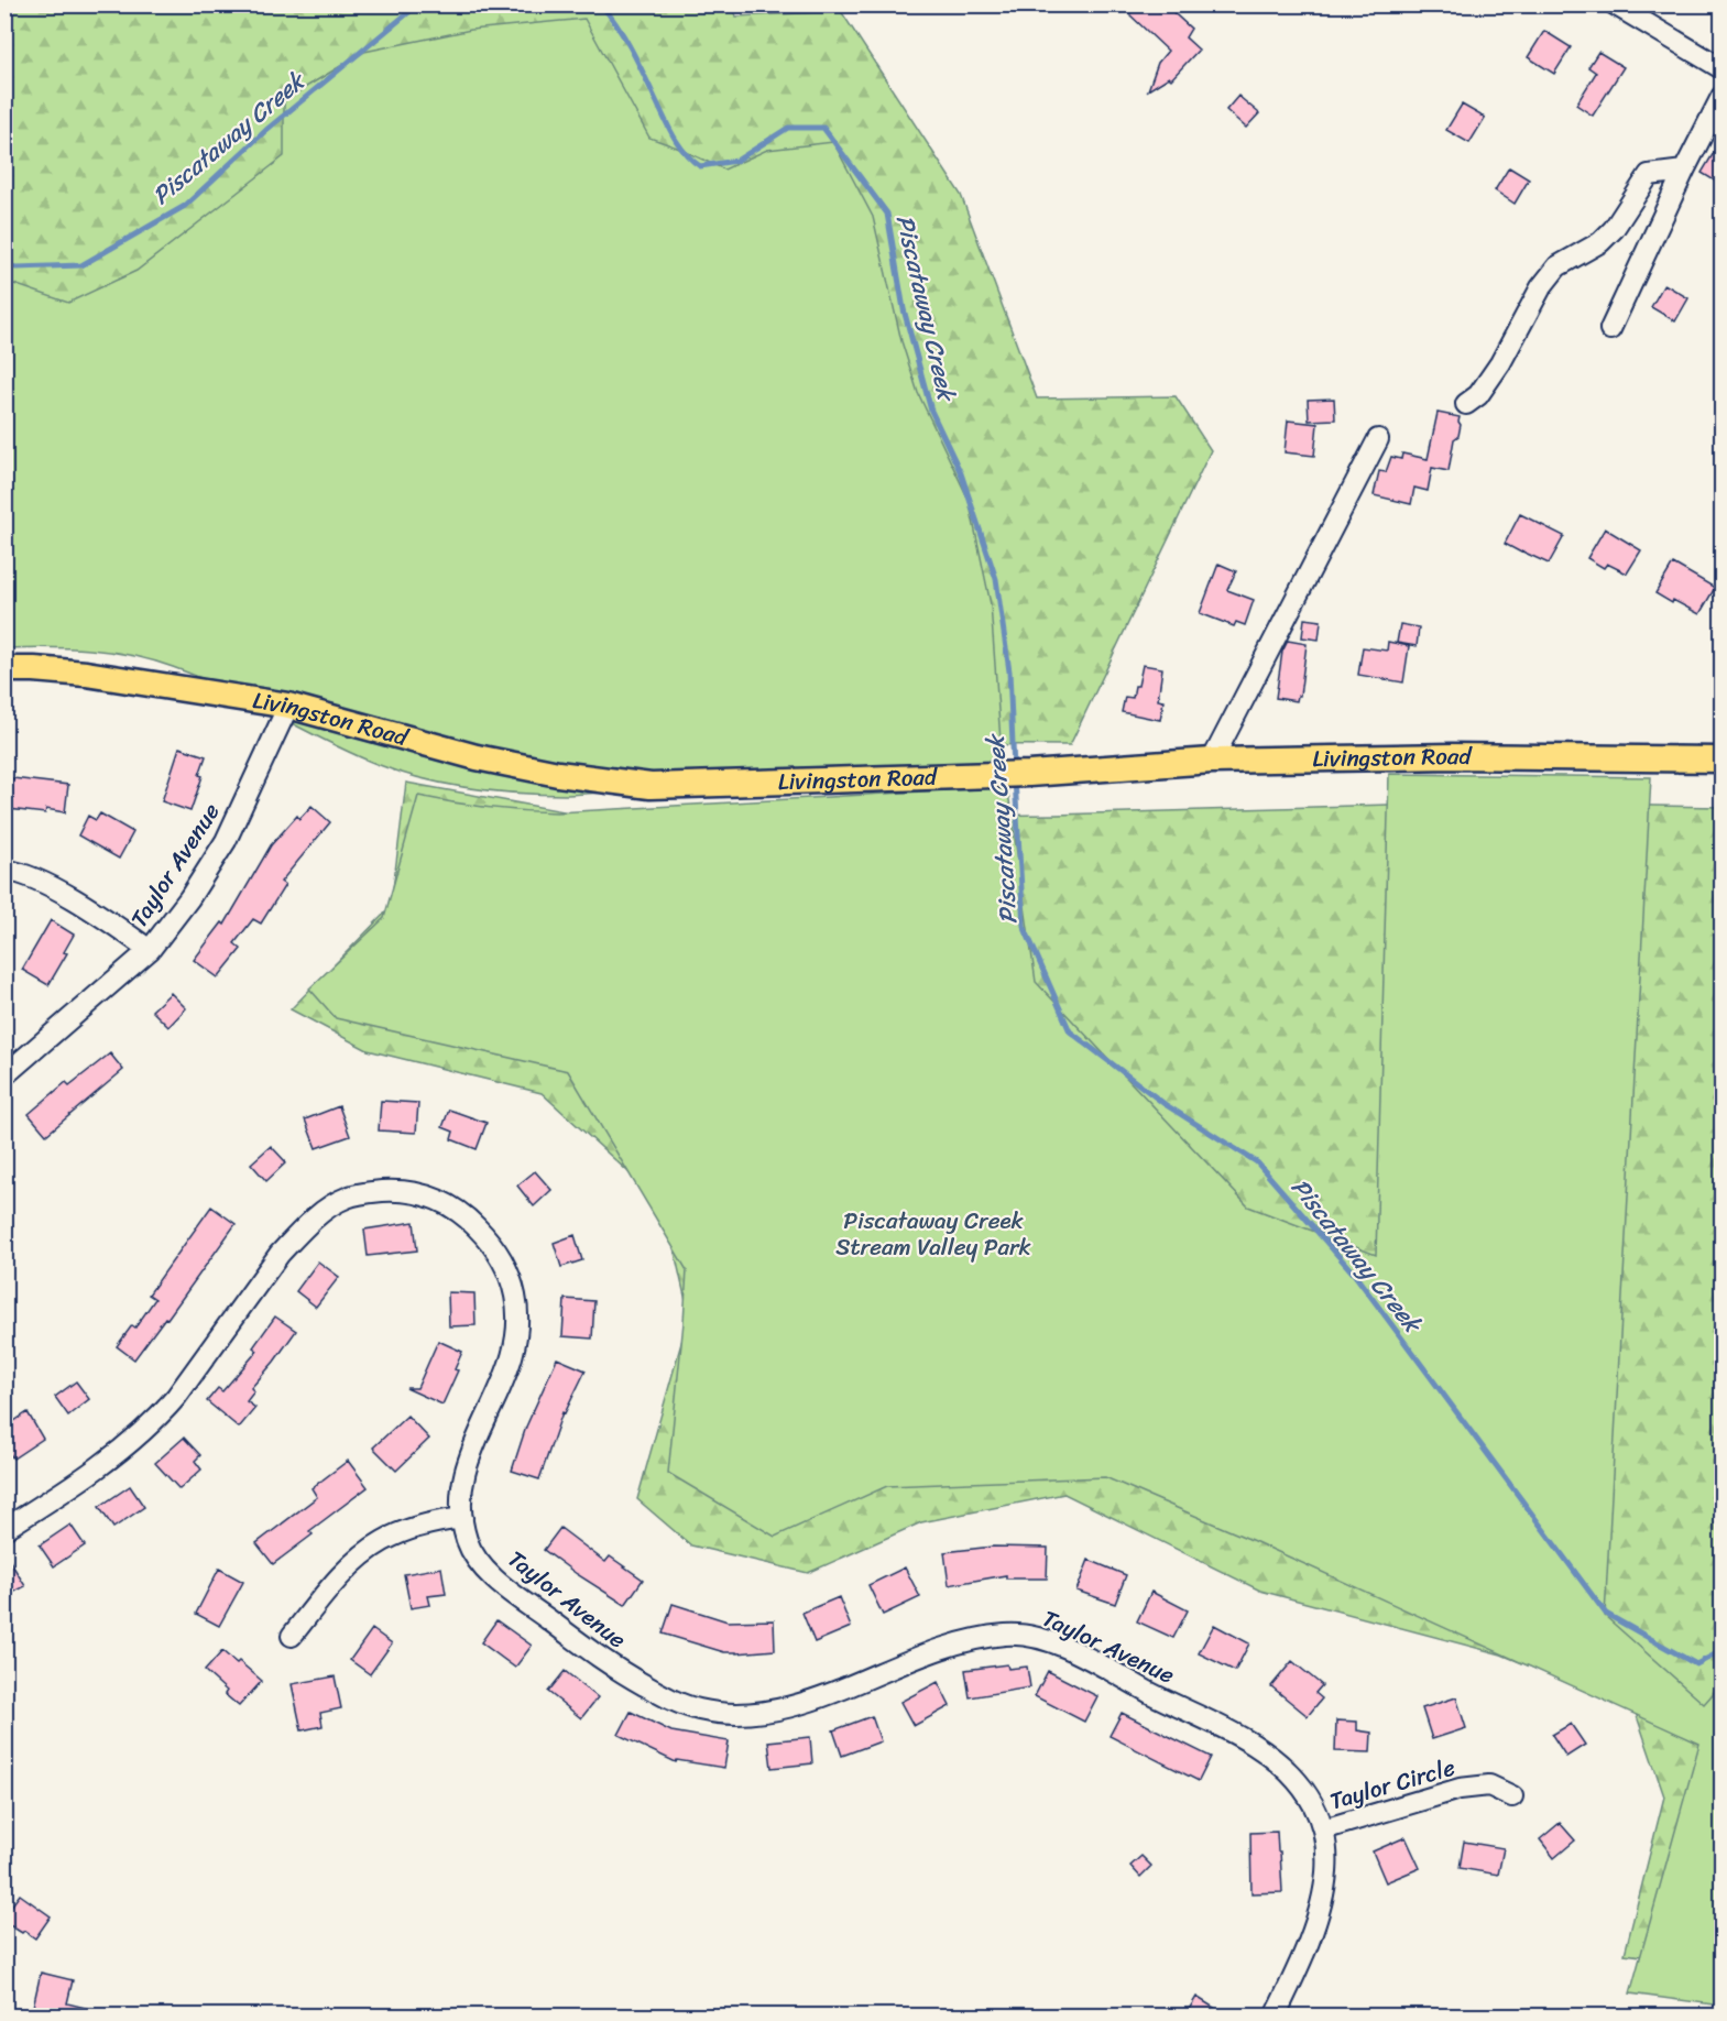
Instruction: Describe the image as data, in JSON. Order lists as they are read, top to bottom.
{
  "streets": {
    "main road": ["Livingston Road"],
    "street": ["Taylor Avenue", "Taylor Circle"]
  },
  "crossings": [
    ["Livingston Road", "Taylor Avenue"],
    ["Taylor Avenue", "Taylor Circle"]
  ],
  "water": ["Piscataway Creek"],
  "parks": ["Piscataway Creek Stream Valley Park"]
}
